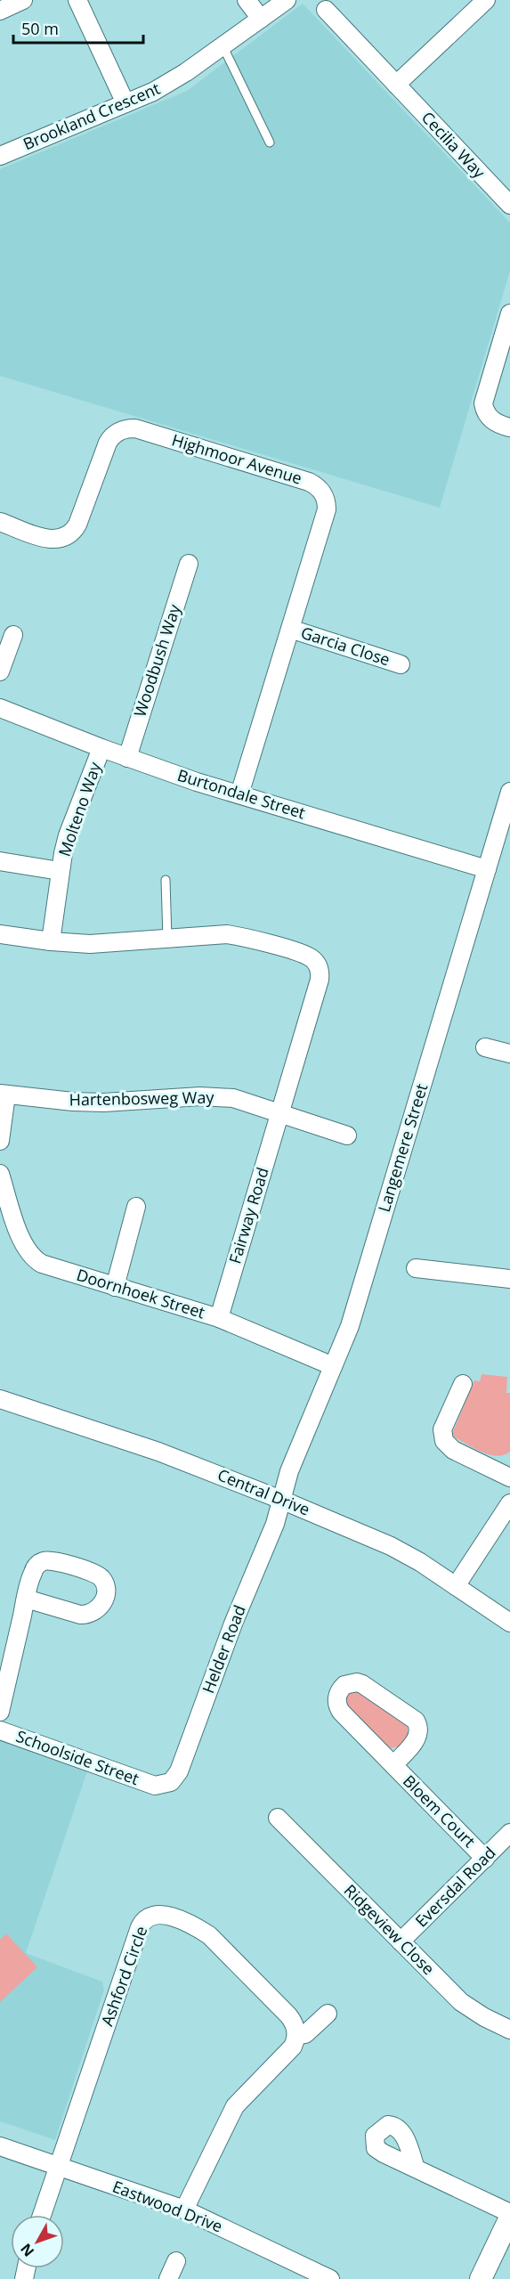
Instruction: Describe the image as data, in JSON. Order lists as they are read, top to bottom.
{
  "streets": {
    "street": [
      "Brookland Crescent",
      "Cecilia Way",
      "Highmoor Avenue",
      "Garcia Close",
      "Woodbush Way",
      "Burtondale Street",
      "Molteno Way",
      "Hartenbosweg Way",
      "Langemere Street",
      "Fairway Road",
      "Doornhoek Street",
      "Central Drive",
      "Helder Road",
      "Schoolside Street",
      "Bloem Court",
      "Eversdal Road",
      "Ridgeview Close",
      "Ashford Circle",
      "Eastwood Drive"
    ]
  },
  "crossings": [
    ["Highmoor Avenue", "Garcia Close"],
    ["Highmoor Avenue", "Burtondale Street"],
    ["Woodbush Way", "Burtondale Street"],
    ["Burtondale Street", "Molteno Way"],
    ["Burtondale Street", "Langemere Street"],
    ["Hartenbosweg Way", "Fairway Road"],
    ["Langemere Street", "Doornhoek Street"],
    ["Langemere Street", "Central Drive"],
    ["Langemere Street", "Helder Road"],
    ["Fairway Road", "Doornhoek Street"],
    ["Central Drive", "Helder Road"],
    ["Helder Road", "Schoolside Street"],
    ["Bloem Court", "Eversdal Road"],
    ["Eversdal Road", "Ridgeview Close"],
    ["Ashford Circle", "Eastwood Drive"]
  ],
  "scale_bar": "50 m",
  "north": "bottom left"
}
